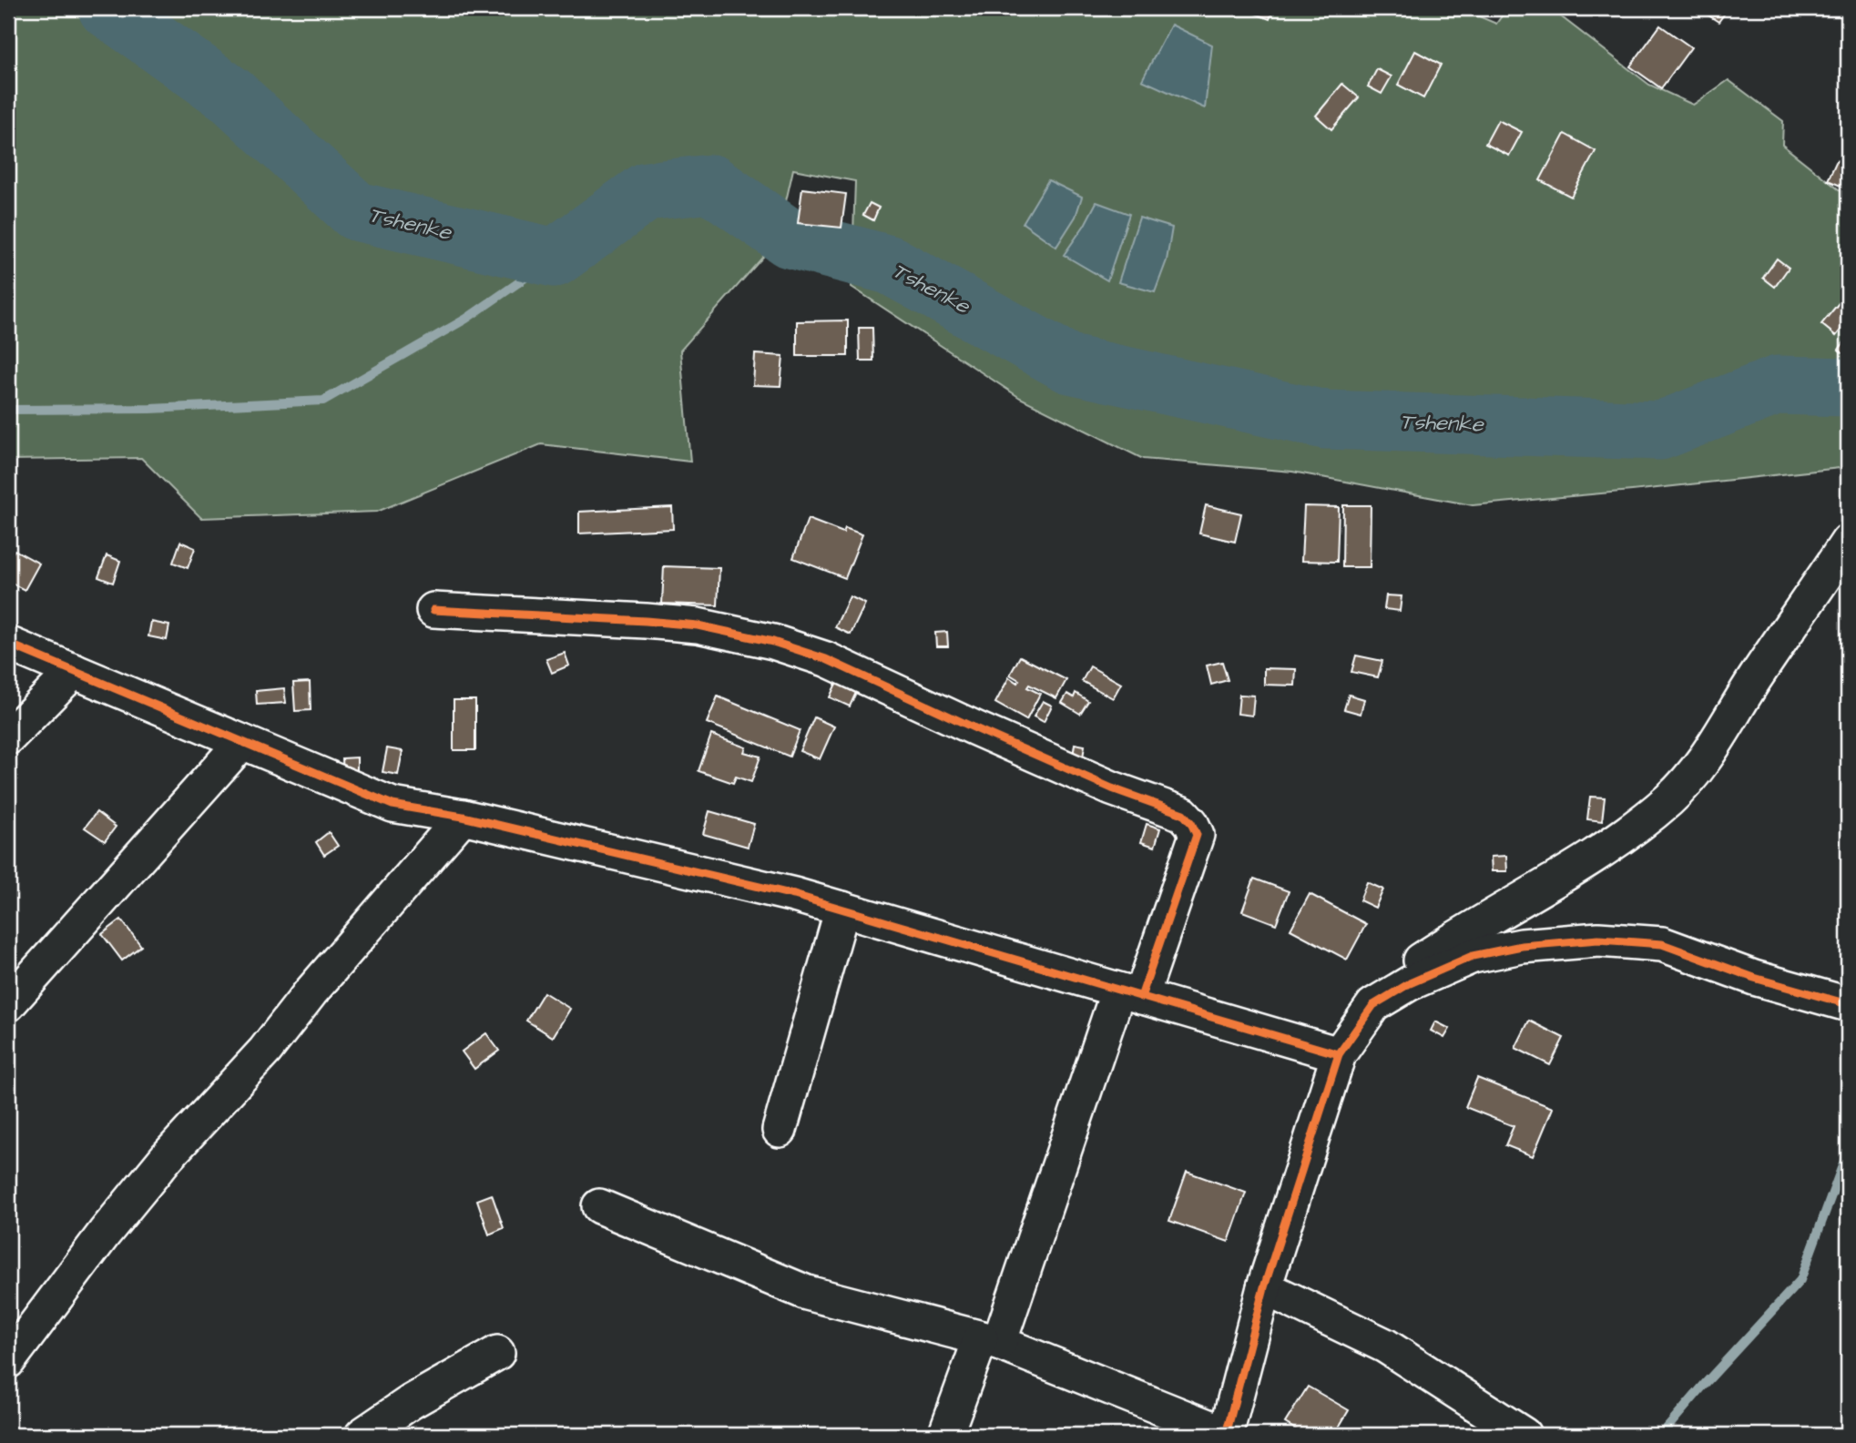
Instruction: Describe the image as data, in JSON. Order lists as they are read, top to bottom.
{
  "water": ["Tshenke"]
}
